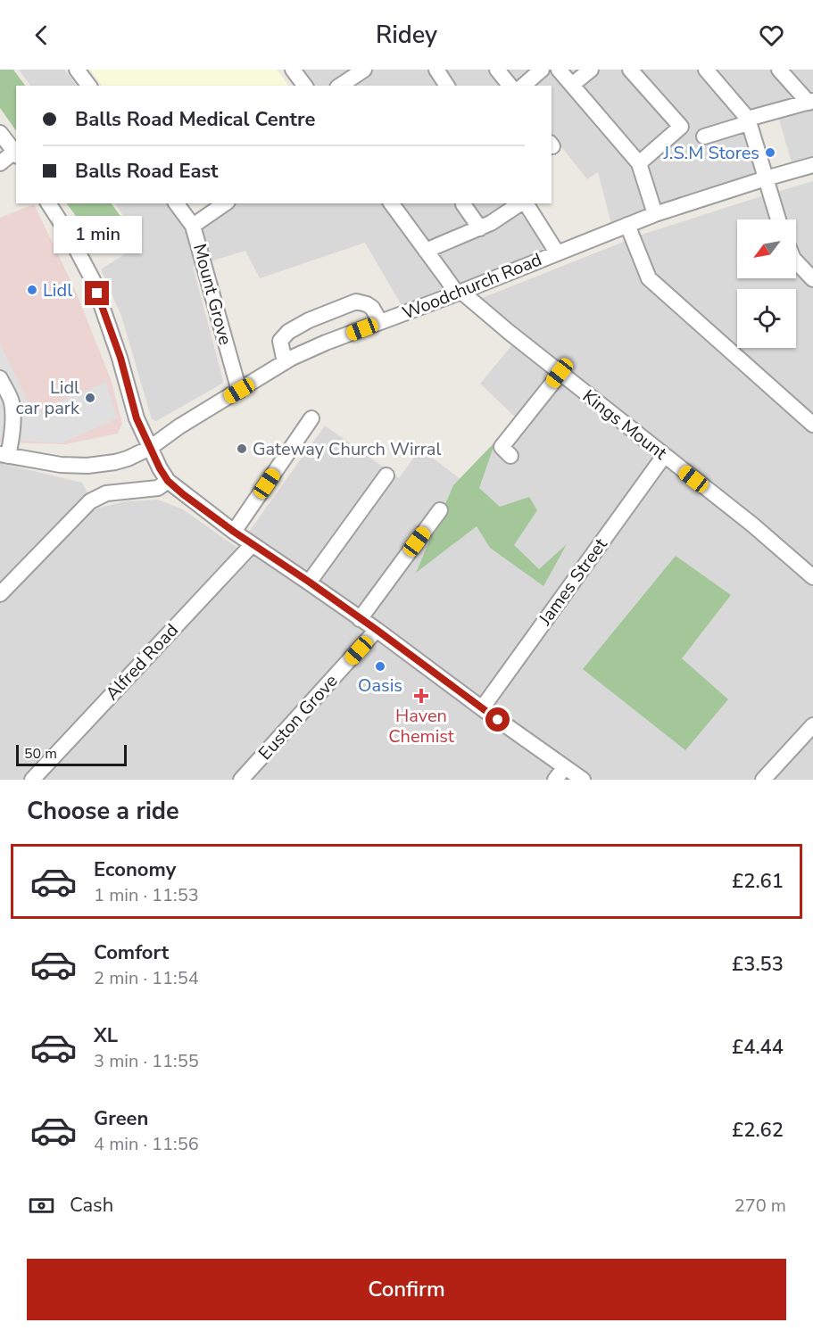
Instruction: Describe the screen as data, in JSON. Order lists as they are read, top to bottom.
{
  "streets": {
    "street": [
      "Woodchurch Road",
      "Mount Grove",
      "Kings Mount",
      "James Street",
      "Alfred Road",
      "Euston Grove"
    ]
  },
  "crossings": [
    ["Woodchurch Road", "Mount Grove"],
    ["Woodchurch Road", "Kings Mount"],
    ["Kings Mount", "James Street"]
  ],
  "places": {
    "other": [
      "J.S.M Stores",
      "Lidl",
      "Lidl car park",
      "Gateway Church Wirral",
      "Oasis"
    ],
    "health": ["Haven Chemist"]
  },
  "scale_bar": "50 m",
  "north": "bottom left",
  "page": {
    "header": "Ridey",
    "banner": ["Balls Road Medical Centre", "Balls Road East"],
    "bubble": "1 min",
    "scale": "50 m",
    "heading": "Choose a ride",
    "list": [
      {
        "name": "Economy",
        "note": "1 min · 11:53",
        "value": "£2.61"
      },
      {
        "name": "Comfort",
        "note": "2 min · 11:54",
        "value": "£3.53"
      },
      {
        "name": "XL",
        "note": "3 min · 11:55",
        "value": "£4.44"
      },
      {
        "name": "Green",
        "note": "4 min · 11:56",
        "value": "£2.62"
      }
    ],
    "pay": ["Cash", "270 m"],
    "buttons": "Confirm"
  }
}
